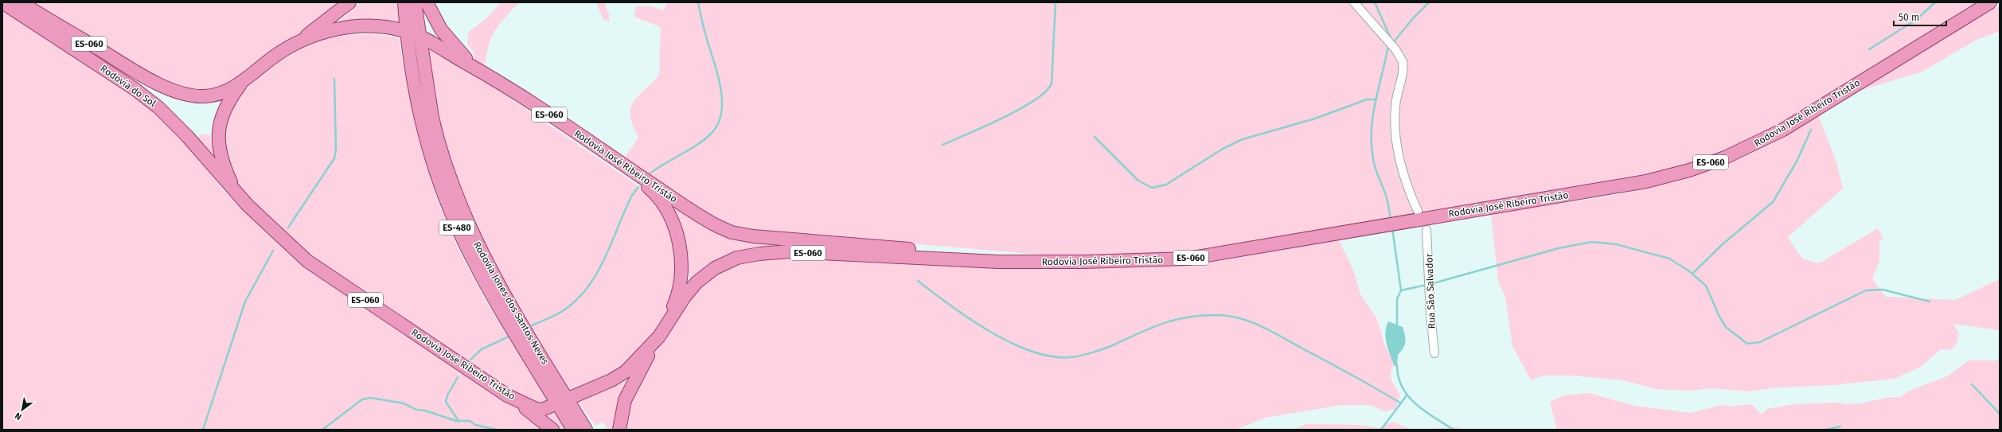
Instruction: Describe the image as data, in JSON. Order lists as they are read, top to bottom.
{
  "streets": {
    "main road": [
      "ES-060",
      "Rodovia do Sol",
      "Rodovia José Ribeiro Tristão",
      "ES-480",
      "Rodovia Jones dos Santos Neves"
    ],
    "street": ["Rua São Salvador"]
  },
  "crossings": [
    ["Rodovia do Sol", "Rodovia José Ribeiro Tristão"],
    ["Rodovia José Ribeiro Tristão", "Rodovia Jones dos Santos Neves"]
  ],
  "scale_bar": "50 m",
  "north": "bottom left"
}
